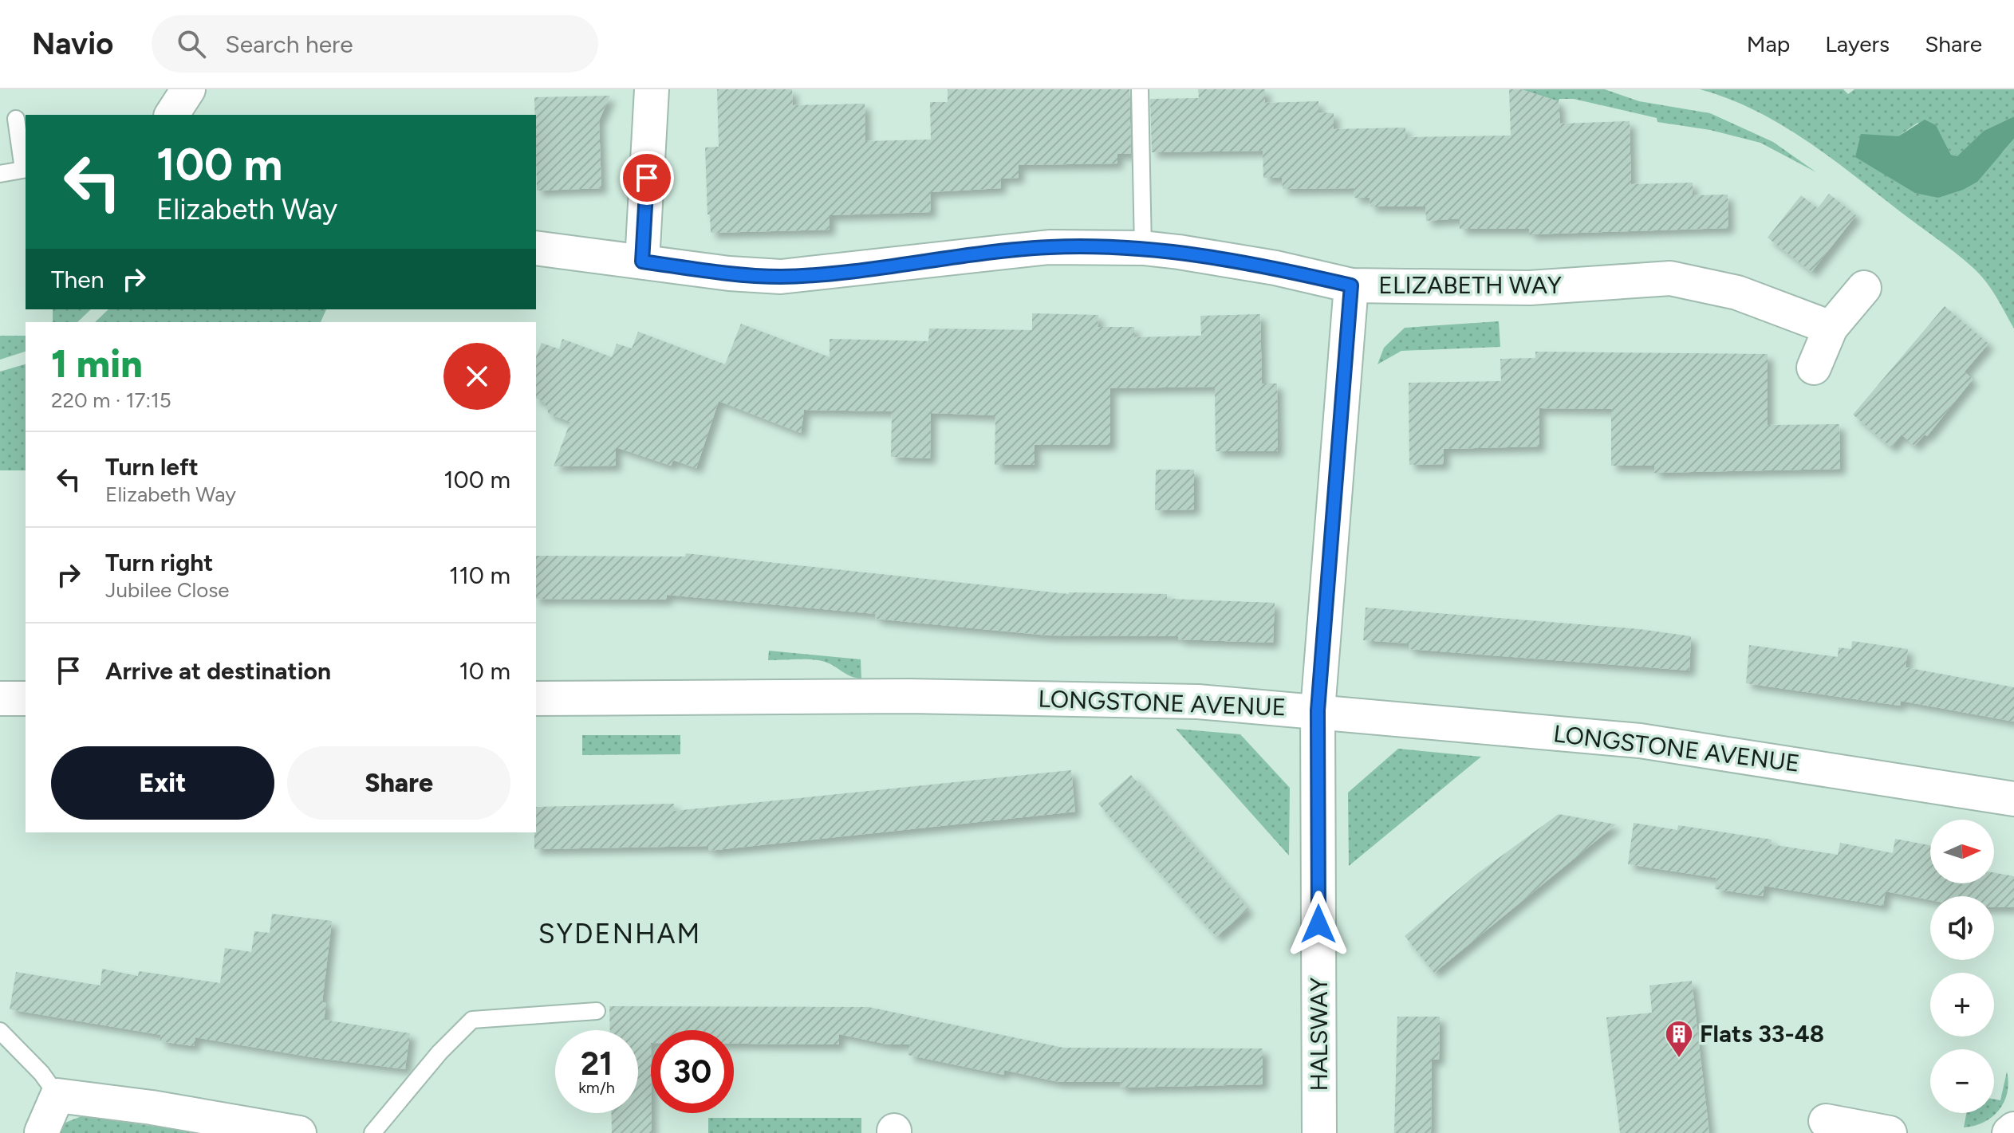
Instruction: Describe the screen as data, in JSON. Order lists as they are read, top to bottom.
{
  "streets": {
    "street": ["ELIZABETH WAY", "LONGSTONE AVENUE", "HALSWAY"]
  },
  "crossings": [
    ["ELIZABETH WAY", "HALSWAY"],
    ["LONGSTONE AVENUE", "HALSWAY"]
  ],
  "districts": ["SYDENHAM"],
  "places": {
    "building": ["Flats 33-48"]
  },
  "north": "right",
  "page": {
    "header": "Navio",
    "search": "Search here",
    "nav": ["Map", "Layers", "Share"],
    "turn": ["100 m", "Elizabeth Way"],
    "then": "Then",
    "heading": ["1 min", "220 m · 17:15"],
    "list": [
      {
        "name": "Turn left",
        "note": "Elizabeth Way",
        "value": "100 m"
      },
      {
        "name": "Turn right",
        "note": "Jubilee Close",
        "value": "110 m"
      },
      {
        "name": "Arrive at destination",
        "value": "10 m"
      }
    ],
    "buttons": ["Exit", "Share"],
    "map_buttons": ["+", "−"],
    "speed": "21 km/h",
    "limit": "30"
  }
}
